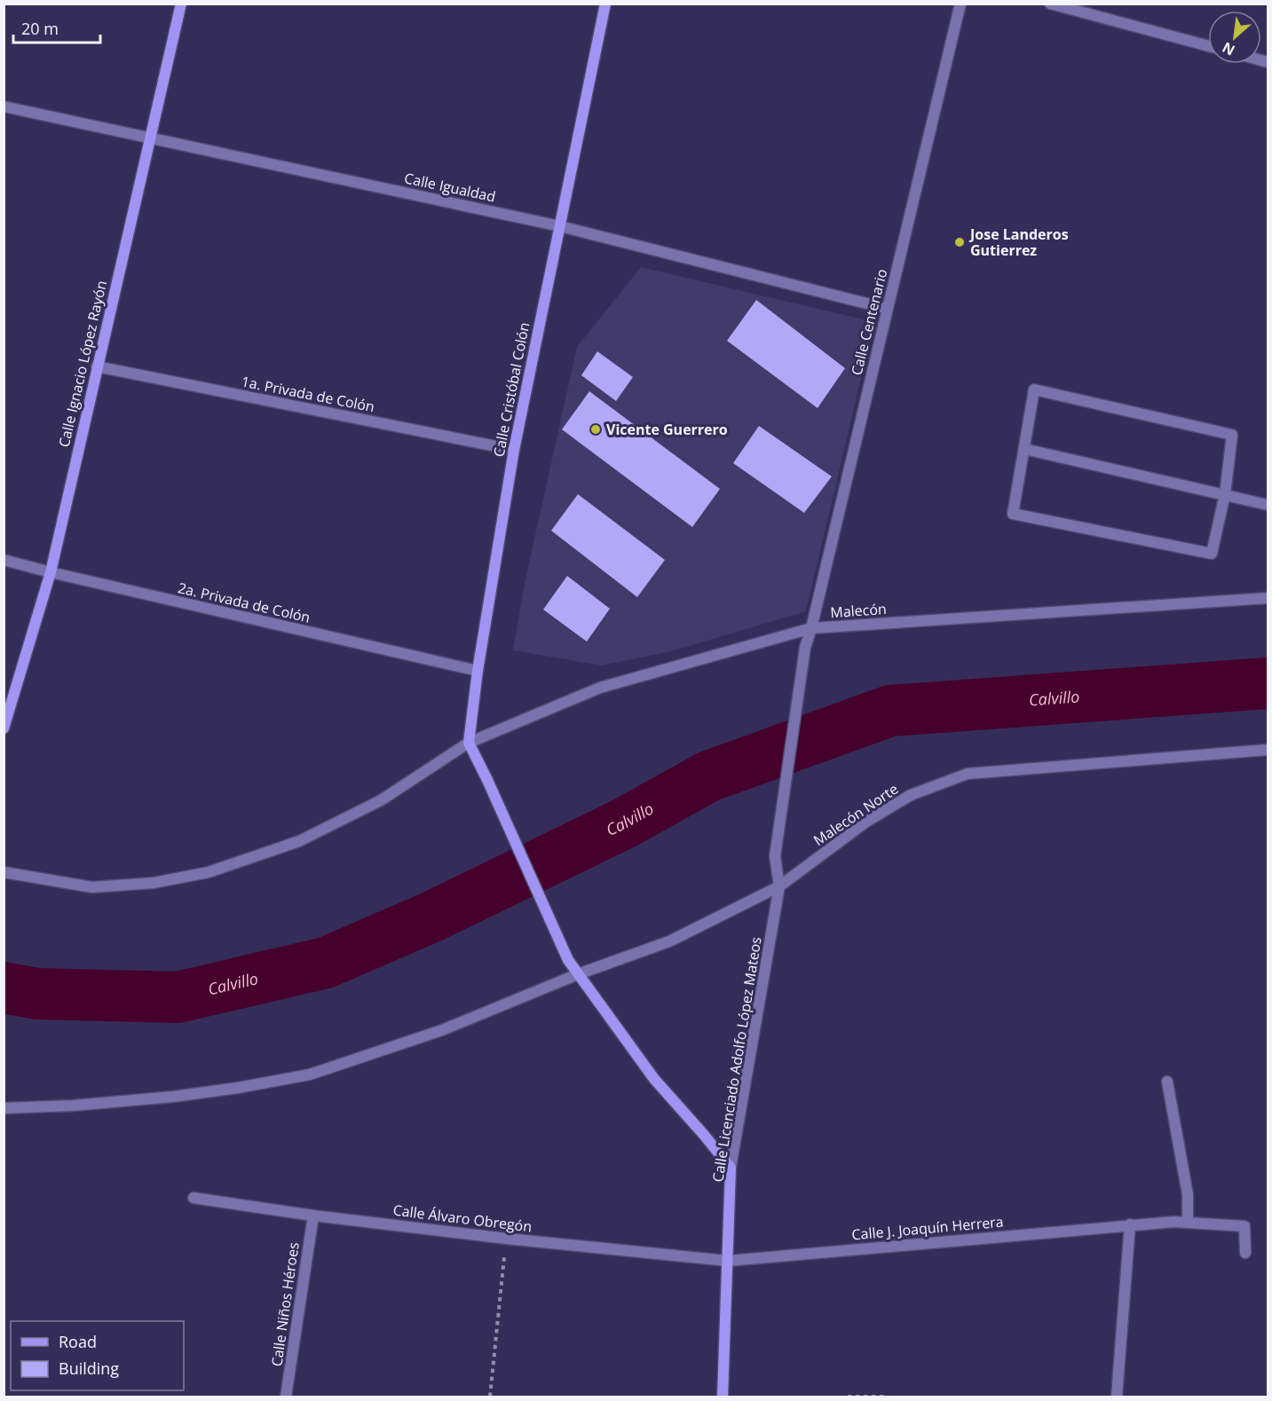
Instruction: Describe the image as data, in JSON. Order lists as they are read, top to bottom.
{
  "streets": {
    "street": [
      "Calle Igualdad",
      "Calle Centenario",
      "Calle Ignacio López Rayón",
      "Calle Cristóbal Colón",
      "1a. Privada de Colón",
      "2a. Privada de Colón",
      "Malecón",
      "Malecón Norte",
      "Calle Licenciado Adolfo López Mateos",
      "Calle Álvaro Obregón",
      "Calle J. Joaquín Herrera",
      "Calle Niños Héroes"
    ]
  },
  "crossings": [
    ["Calle Igualdad", "Calle Centenario"],
    ["Calle Igualdad", "Calle Ignacio López Rayón"],
    ["Calle Igualdad", "Calle Cristóbal Colón"],
    ["Calle Centenario", "Malecón"],
    ["Calle Centenario", "Calle Licenciado Adolfo López Mateos"],
    ["Calle Ignacio López Rayón", "1a. Privada de Colón"],
    ["Calle Ignacio López Rayón", "2a. Privada de Colón"],
    ["Calle Cristóbal Colón", "1a. Privada de Colón"],
    ["Calle Cristóbal Colón", "2a. Privada de Colón"],
    ["Calle Cristóbal Colón", "Malecón"],
    ["Malecón Norte", "Calle Licenciado Adolfo López Mateos"],
    ["Calle Licenciado Adolfo López Mateos", "Calle Álvaro Obregón"],
    ["Calle Licenciado Adolfo López Mateos", "Calle J. Joaquín Herrera"],
    ["Calle Álvaro Obregón", "Calle J. Joaquín Herrera"],
    ["Calle Álvaro Obregón", "Calle Niños Héroes"]
  ],
  "water": ["Calvillo"],
  "places": ["Jose Landeros Gutierrez", "Vicente Guerrero"],
  "legend": ["Road", "Building"],
  "scale_bar": "20 m",
  "north": "bottom left"
}
